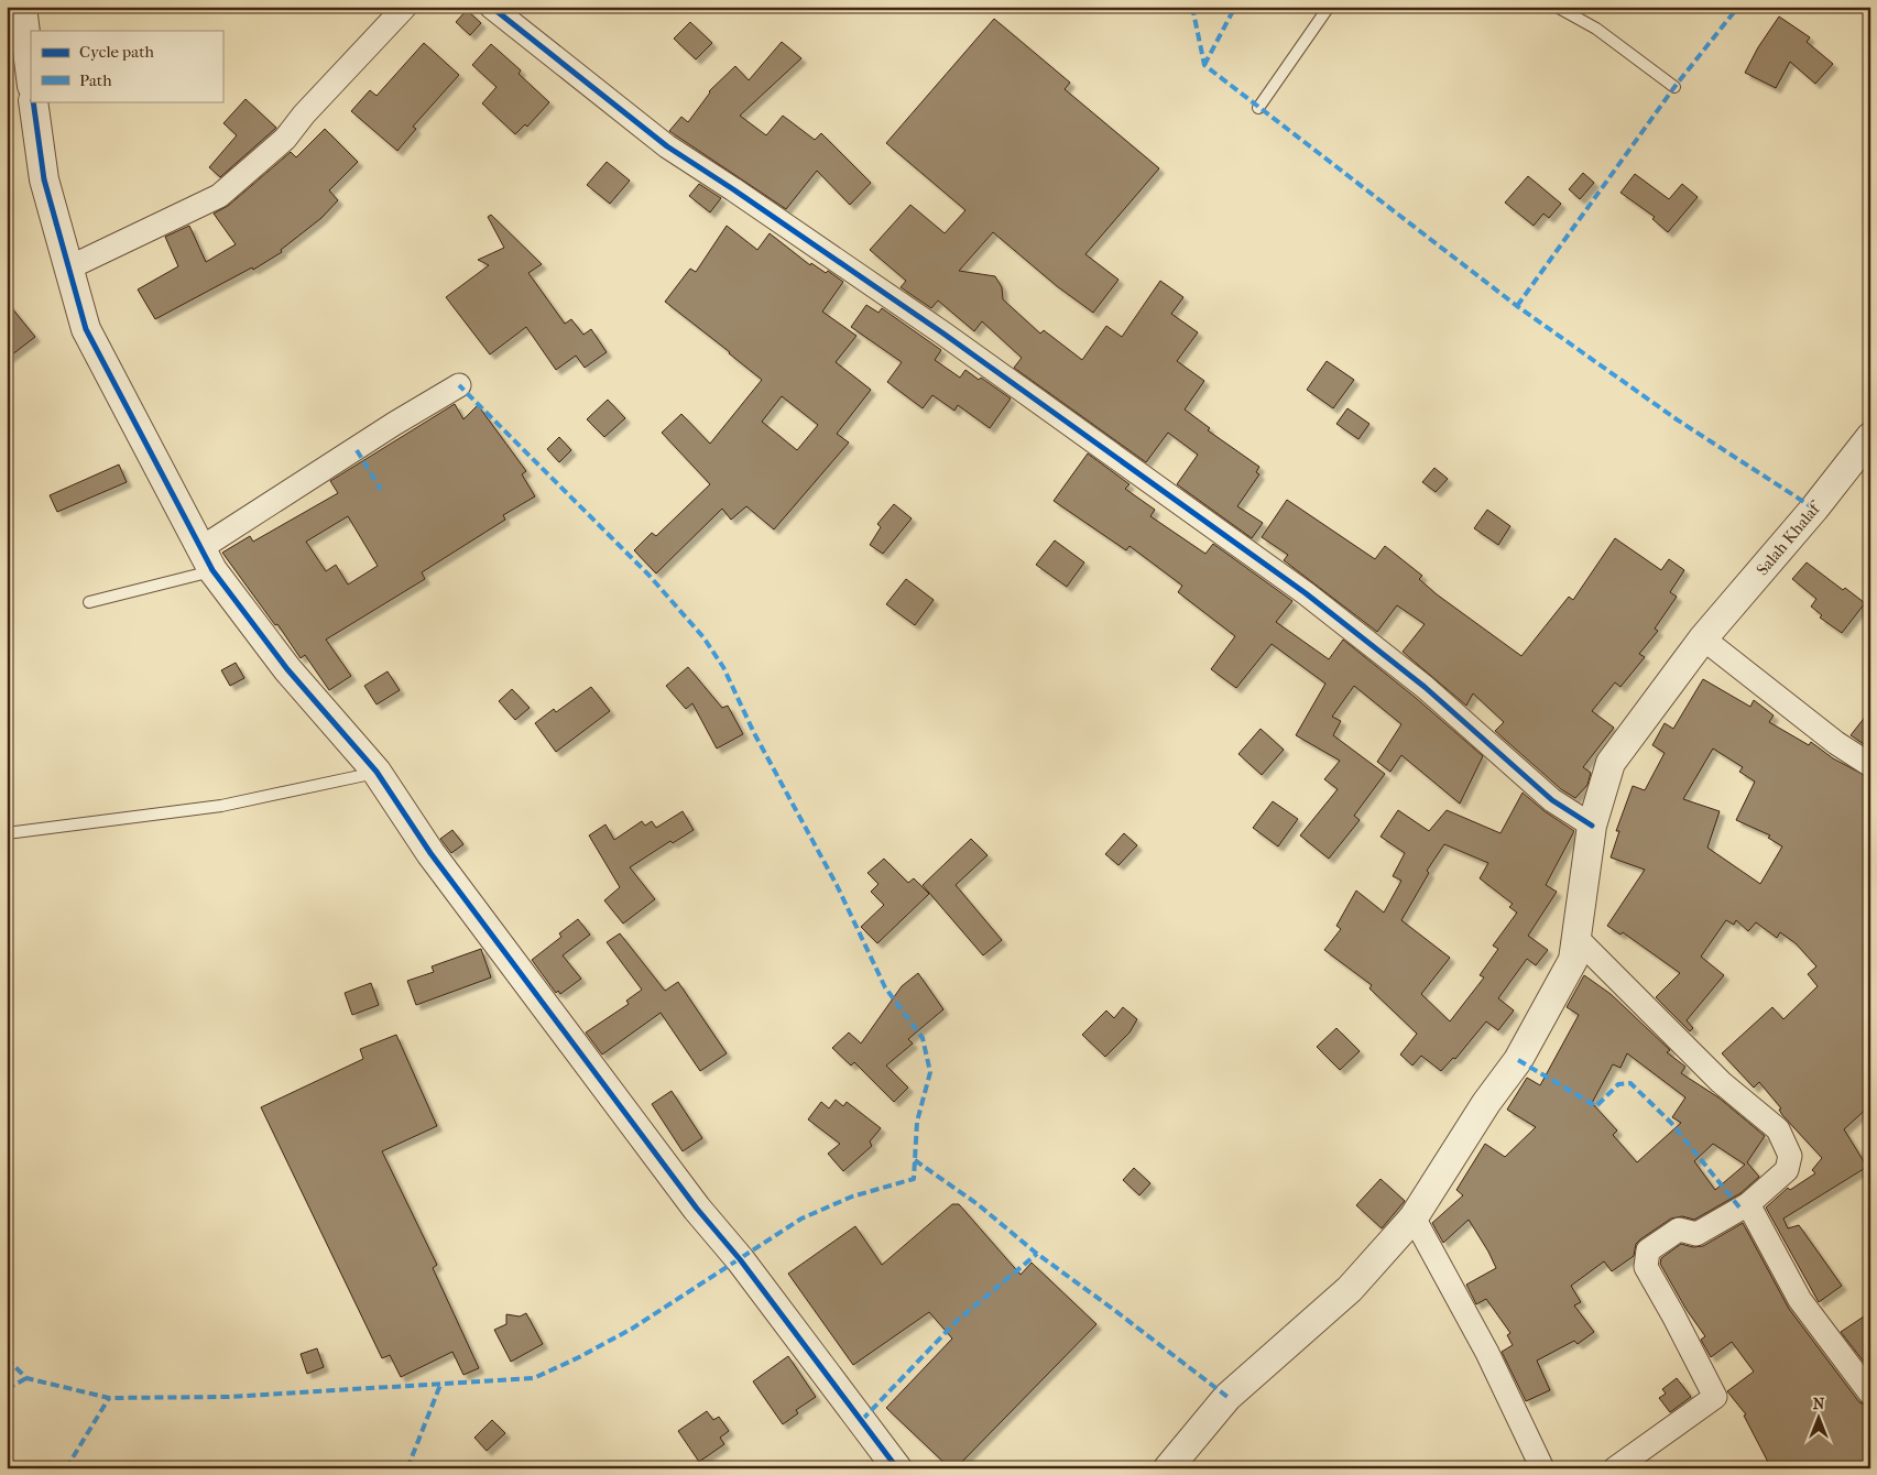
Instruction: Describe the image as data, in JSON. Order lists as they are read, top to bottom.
{
  "streets": {
    "street": ["Salah Khalaf"]
  },
  "legend": ["Cycle path", "Path"],
  "north": "top"
}
